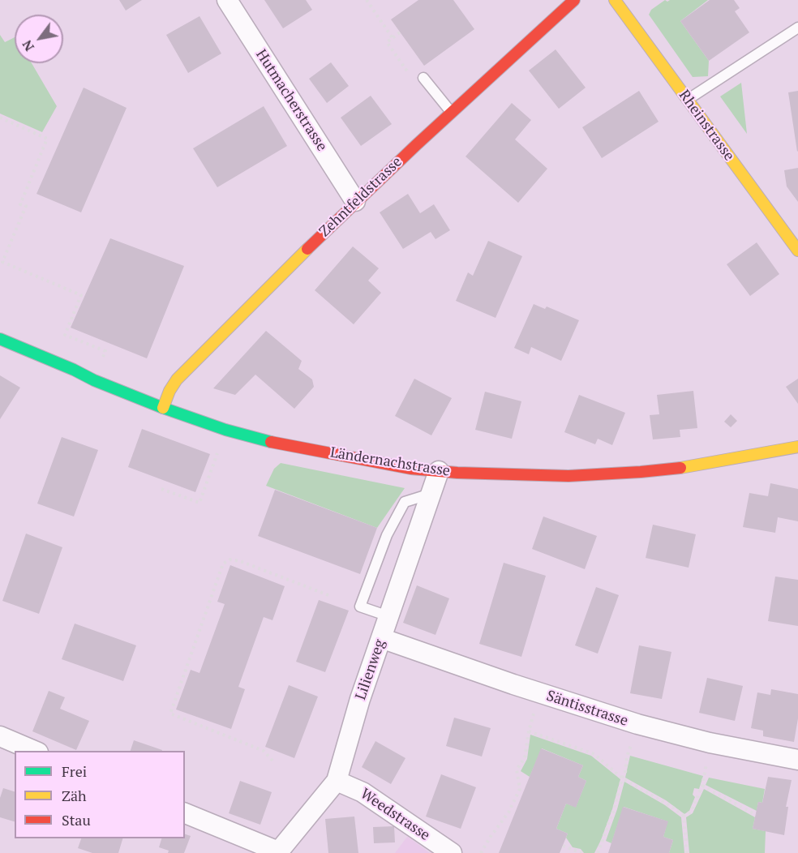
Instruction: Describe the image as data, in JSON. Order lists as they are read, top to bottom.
{
  "streets": {
    "street": [
      "Hutmacherstrasse",
      "Rheinstrasse",
      "Zehntfeldstrasse",
      "Ländernachstrasse",
      "Lilienweg",
      "Säntisstrasse",
      "Weedstrasse"
    ]
  },
  "crossings": [
    ["Hutmacherstrasse", "Zehntfeldstrasse"],
    ["Zehntfeldstrasse", "Ländernachstrasse"],
    ["Ländernachstrasse", "Lilienweg"],
    ["Lilienweg", "Säntisstrasse"],
    ["Lilienweg", "Weedstrasse"]
  ],
  "legend": ["Frei", "Zäh", "Stau"],
  "north": "bottom left"
}
